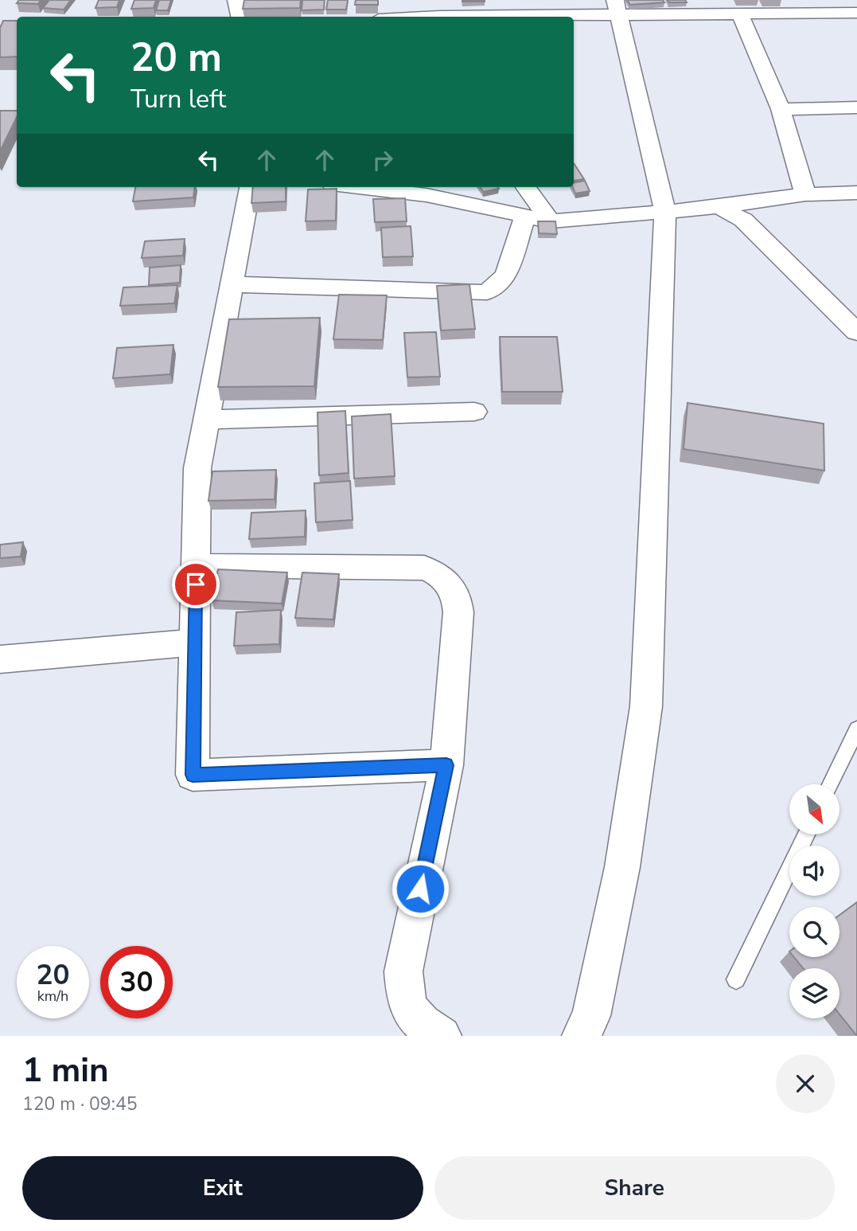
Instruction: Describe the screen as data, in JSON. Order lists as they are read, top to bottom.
{
  "north": "bottom right",
  "page": {
    "turn": ["20 m", "Turn left"],
    "speed": "20 km/h",
    "limit": "30",
    "heading": ["1 min", "120 m · 09:45"],
    "buttons": ["Exit", "Share"]
  }
}
